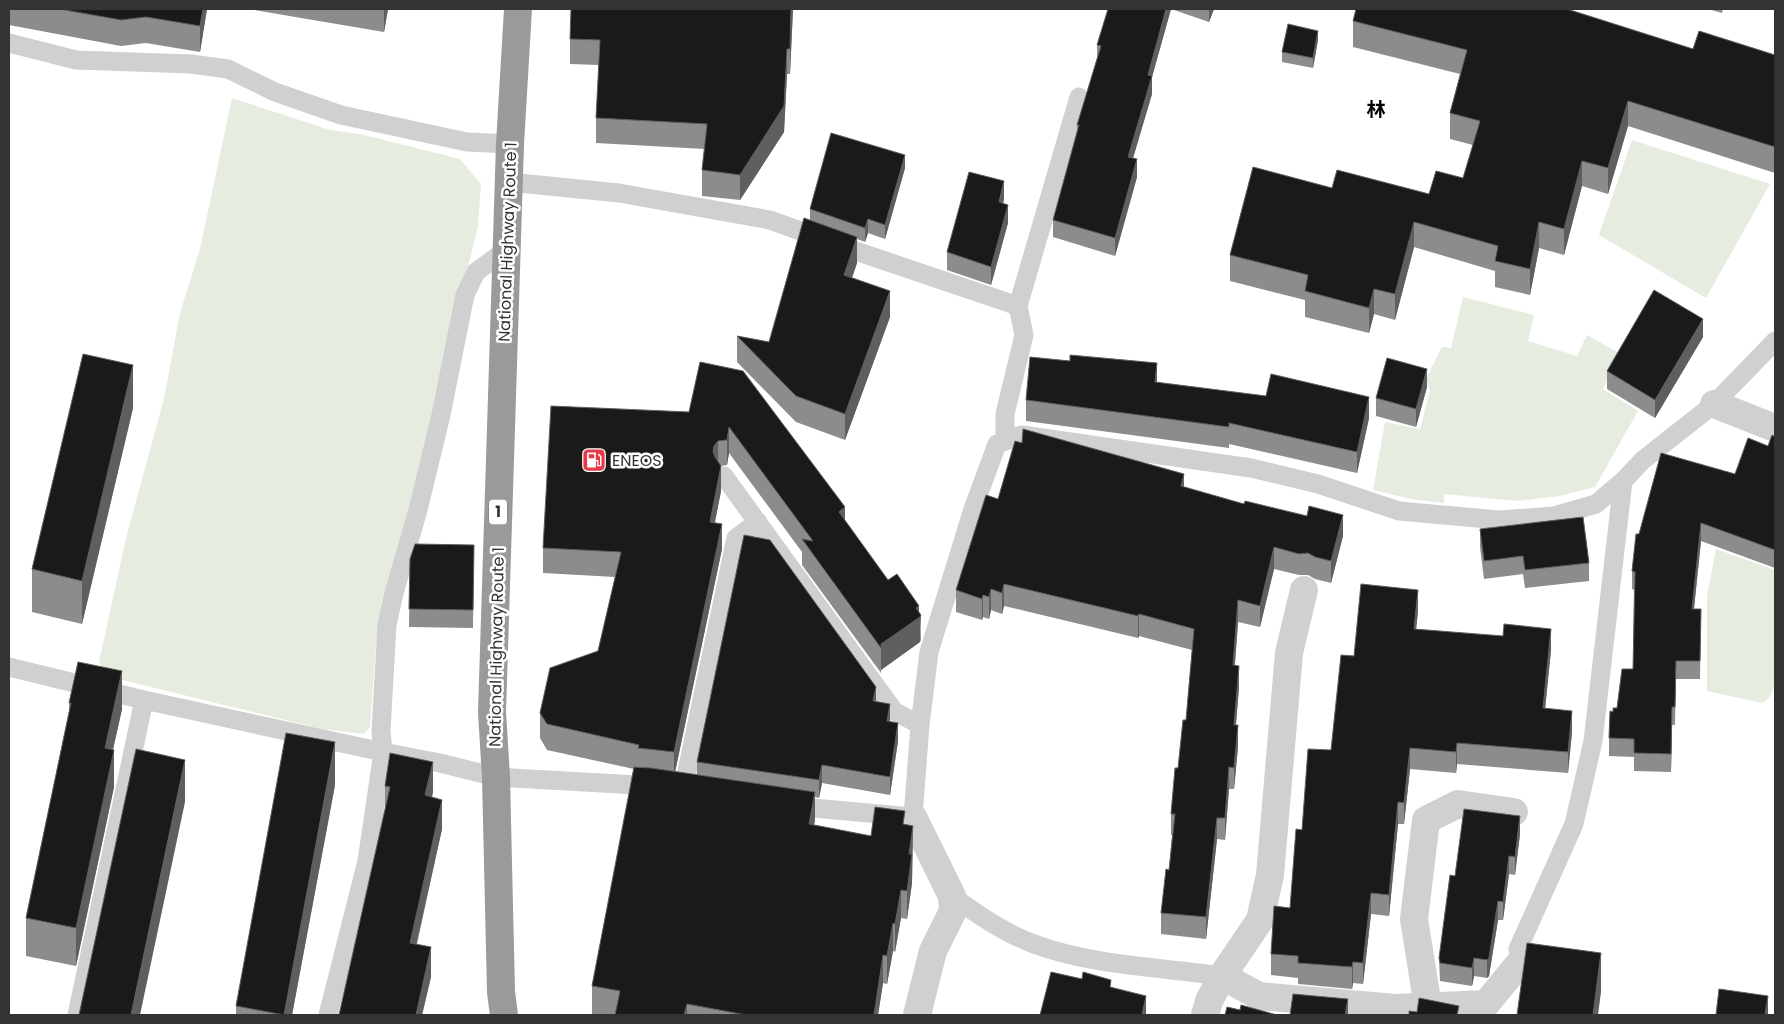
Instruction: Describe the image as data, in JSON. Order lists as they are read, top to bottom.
{
  "streets": {
    "highway": ["National Highway Route 1", "1"]
  },
  "districts": ["林"],
  "places": {
    "fuel station": ["ENEOS"]
  }
}
